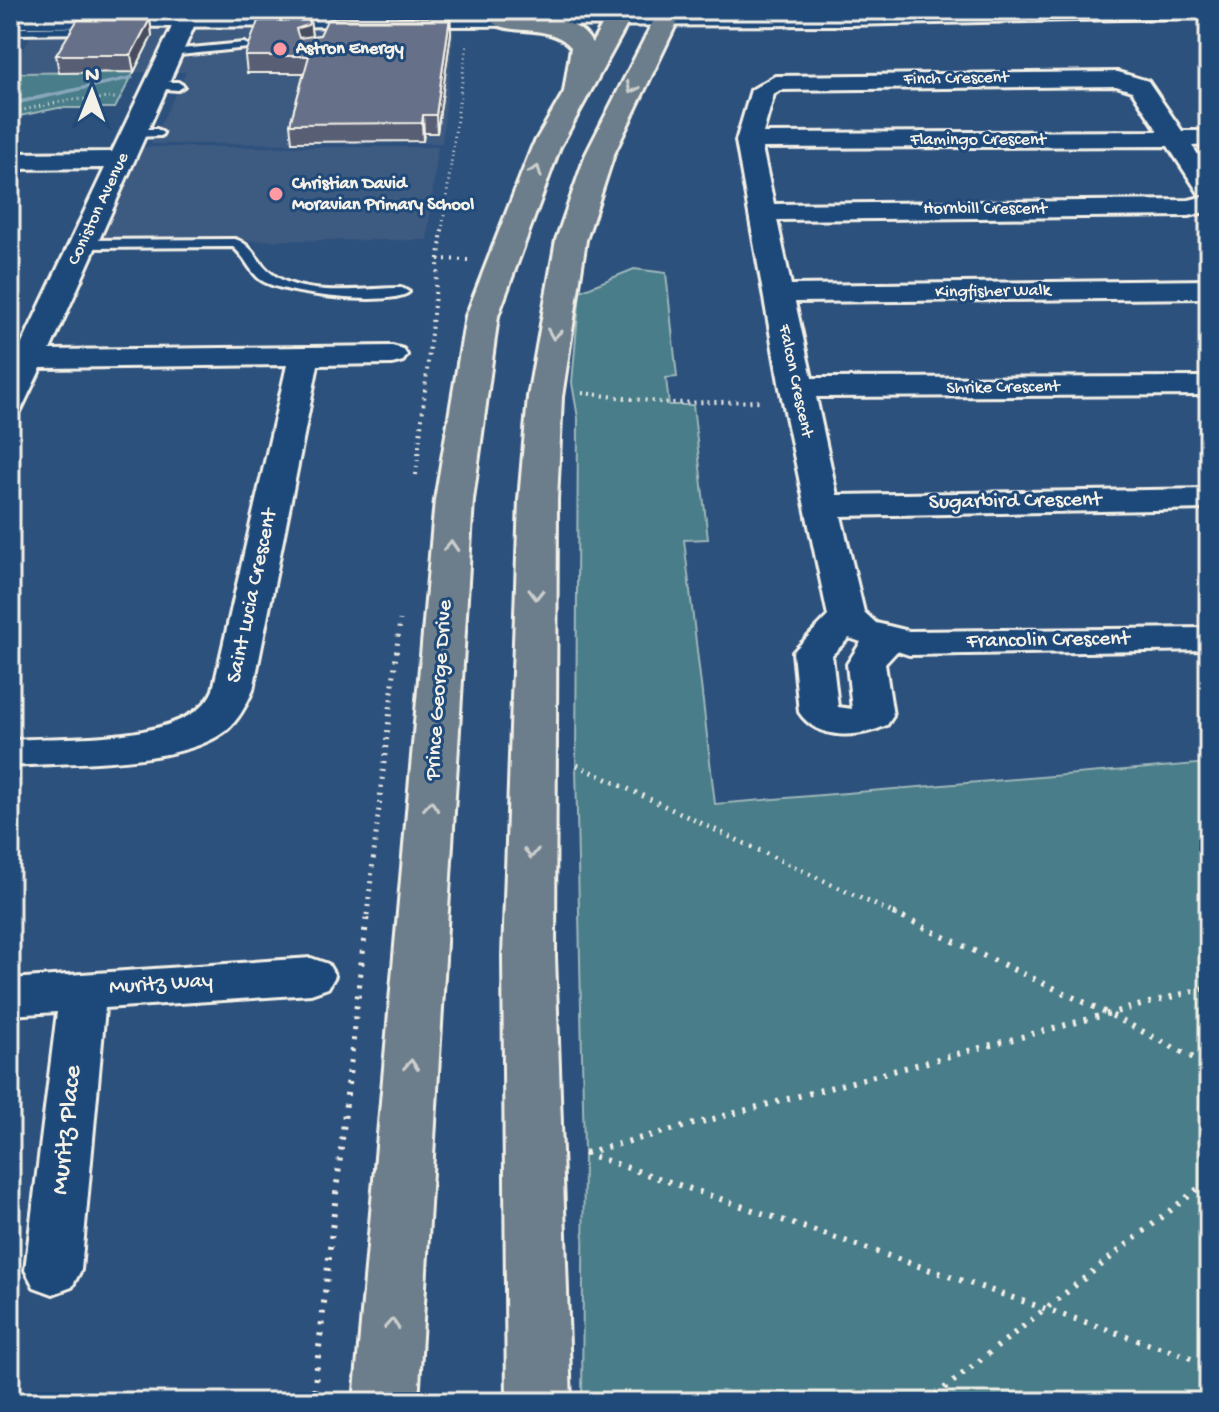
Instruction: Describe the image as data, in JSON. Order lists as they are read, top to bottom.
{
  "streets": {
    "main road": ["Prince George Drive"],
    "street": [
      "Finch Crescent",
      "Flamingo Crescent",
      "Coniston Avenue",
      "Hornbill Crescent",
      "Kingfisher Walk",
      "Falcon Crescent",
      "Shrike Crescent",
      "Sugarbird Crescent",
      "Saint Lucia Crescent",
      "Francolin Crescent",
      "Muritz Way",
      "Muritz Place"
    ]
  },
  "crossings": [
    ["Finch Crescent", "Flamingo Crescent"],
    ["Finch Crescent", "Falcon Crescent"],
    ["Flamingo Crescent", "Falcon Crescent"],
    ["Hornbill Crescent", "Falcon Crescent"],
    ["Kingfisher Walk", "Falcon Crescent"],
    ["Falcon Crescent", "Shrike Crescent"],
    ["Falcon Crescent", "Sugarbird Crescent"],
    ["Muritz Way", "Muritz Place"]
  ],
  "places": ["Astron Energy", "Christian David Moravian Primary School"],
  "north": "top"
}
